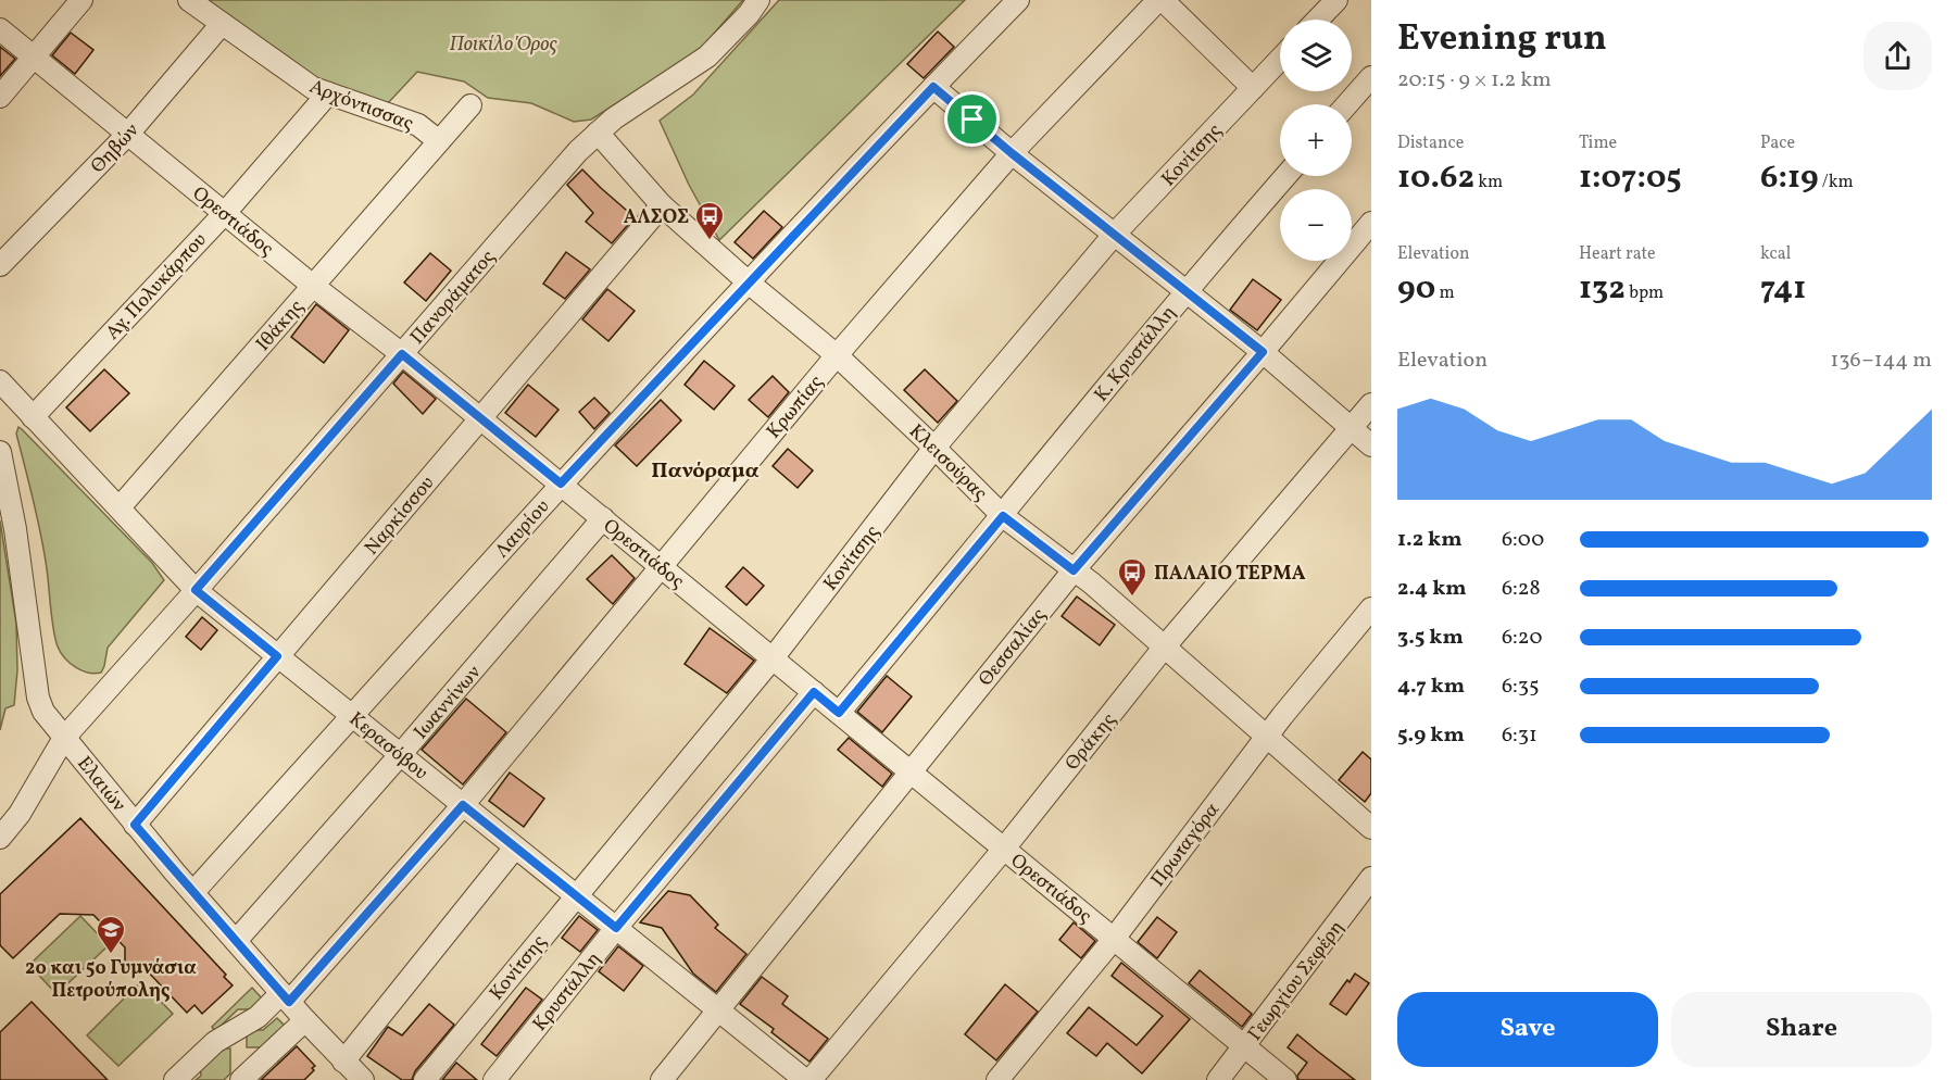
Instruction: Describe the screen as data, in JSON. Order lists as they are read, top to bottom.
{
  "streets": {
    "street": [
      "Αρχόντισσας",
      "Θηβών",
      "Κονίτσης",
      "Ορεστιάδος",
      "Αγ. Πολυκάρπου",
      "Πανοράματος",
      "Ιθάκης",
      "Κ. Κρυστάλλη",
      "Κρωπίας",
      "Κλεισούρας",
      "Ναρκίσσου",
      "Λαυρίου",
      "Θεσσαλίας",
      "Ιωαννίνων",
      "Θράκης",
      "Κερασόβου",
      "Ελαιών",
      "Πρωταγόρα",
      "Γεωργίου Σεφέρη",
      "Κρυστάλλη"
    ]
  },
  "crossings": [
    ["Αρχόντισσας", "Θηβών"],
    ["Αρχόντισσας", "Αγ. Πολυκάρπου"],
    ["Αρχόντισσας", "Ιθάκης"],
    ["Θηβών", "Ορεστιάδος"],
    ["Κονίτσης", "Ορεστιάδος"],
    ["Κονίτσης", "Κλεισούρας"],
    ["Κονίτσης", "Κερασόβου"],
    ["Ορεστιάδος", "Αγ. Πολυκάρπου"],
    ["Ορεστιάδος", "Πανοράματος"],
    ["Ορεστιάδος", "Ιθάκης"],
    ["Ορεστιάδος", "Κρωπίας"],
    ["Ορεστιάδος", "Ναρκίσσου"],
    ["Ορεστιάδος", "Λαυρίου"],
    ["Ορεστιάδος", "Θεσσαλίας"],
    ["Ορεστιάδος", "Ιωαννίνων"],
    ["Ορεστιάδος", "Θράκης"],
    ["Ορεστιάδος", "Πρωταγόρα"],
    ["Ορεστιάδος", "Γεωργίου Σεφέρη"],
    ["Ορεστιάδος", "Κρυστάλλη"],
    ["Αγ. Πολυκάρπου", "Κερασόβου"],
    ["Πανοράματος", "Κλεισούρας"],
    ["Πανοράματος", "Κερασόβου"],
    ["Πανοράματος", "Ελαιών"],
    ["Ιθάκης", "Κερασόβου"],
    ["Κ. Κρυστάλλη", "Κλεισούρας"],
    ["Κρωπίας", "Κλεισούρας"],
    ["Κρωπίας", "Κερασόβου"],
    ["Κρωπίας", "Ελαιών"],
    ["Κλεισούρας", "Ναρκίσσου"],
    ["Κλεισούρας", "Λαυρίου"],
    ["Κλεισούρας", "Θεσσαλίας"],
    ["Κλεισούρας", "Θράκης"],
    ["Κλεισούρας", "Πρωταγόρα"],
    ["Ναρκίσσου", "Κερασόβου"],
    ["Ναρκίσσου", "Ελαιών"],
    ["Λαυρίου", "Κερασόβου"],
    ["Λαυρίου", "Ελαιών"],
    ["Θεσσαλίας", "Κερασόβου"],
    ["Ιωαννίνων", "Κερασόβου"],
    ["Ιωαννίνων", "Ελαιών"],
    ["Κερασόβου", "Κρυστάλλη"]
  ],
  "districts": ["Πανόραμα"],
  "parks": ["Ποικίλο Όρος"],
  "places": {
    "bus stop": ["ΑΛΣΟΣ", "ΠΑΛΑΙΟ ΤΕΡΜΑ"],
    "school or university": ["2ο και 5ο Γυμνάσια Πετρούπολης"]
  },
  "page": {
    "heading": ["Evening run", "20:15 · 9 × 1.2 km"],
    "map_buttons": ["+", "−"],
    "stats": [
      ["Distance", "10.62 km"],
      ["Time", "1:07:05"],
      ["Pace", "6:19 /km"],
      ["Elevation", "90 m"],
      ["Heart rate", "132 bpm"],
      ["kcal", "741"]
    ],
    "chart": ["Elevation", "136–144 m"],
    "list": [
      {
        "name": "1.2 km",
        "note": "6:00"
      },
      {
        "name": "2.4 km",
        "note": "6:28"
      },
      {
        "name": "3.5 km",
        "note": "6:20"
      },
      {
        "name": "4.7 km",
        "note": "6:35"
      },
      {
        "name": "5.9 km",
        "note": "6:31"
      }
    ],
    "buttons": ["Save", "Share"]
  }
}
